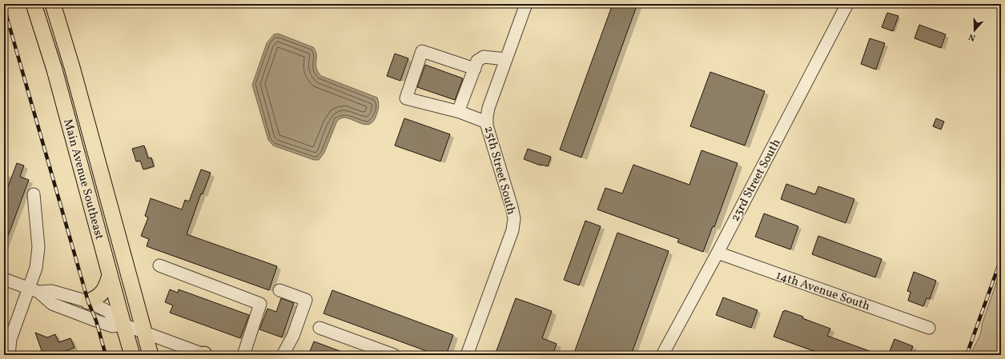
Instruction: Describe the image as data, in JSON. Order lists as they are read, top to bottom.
{
  "streets": {
    "main road": ["Main Avenue Southeast"],
    "street": ["25th Street South", "23rd Street South", "14th Avenue South"]
  },
  "crossings": [
    ["23rd Street South", "14th Avenue South"]
  ],
  "north": "bottom"
}
